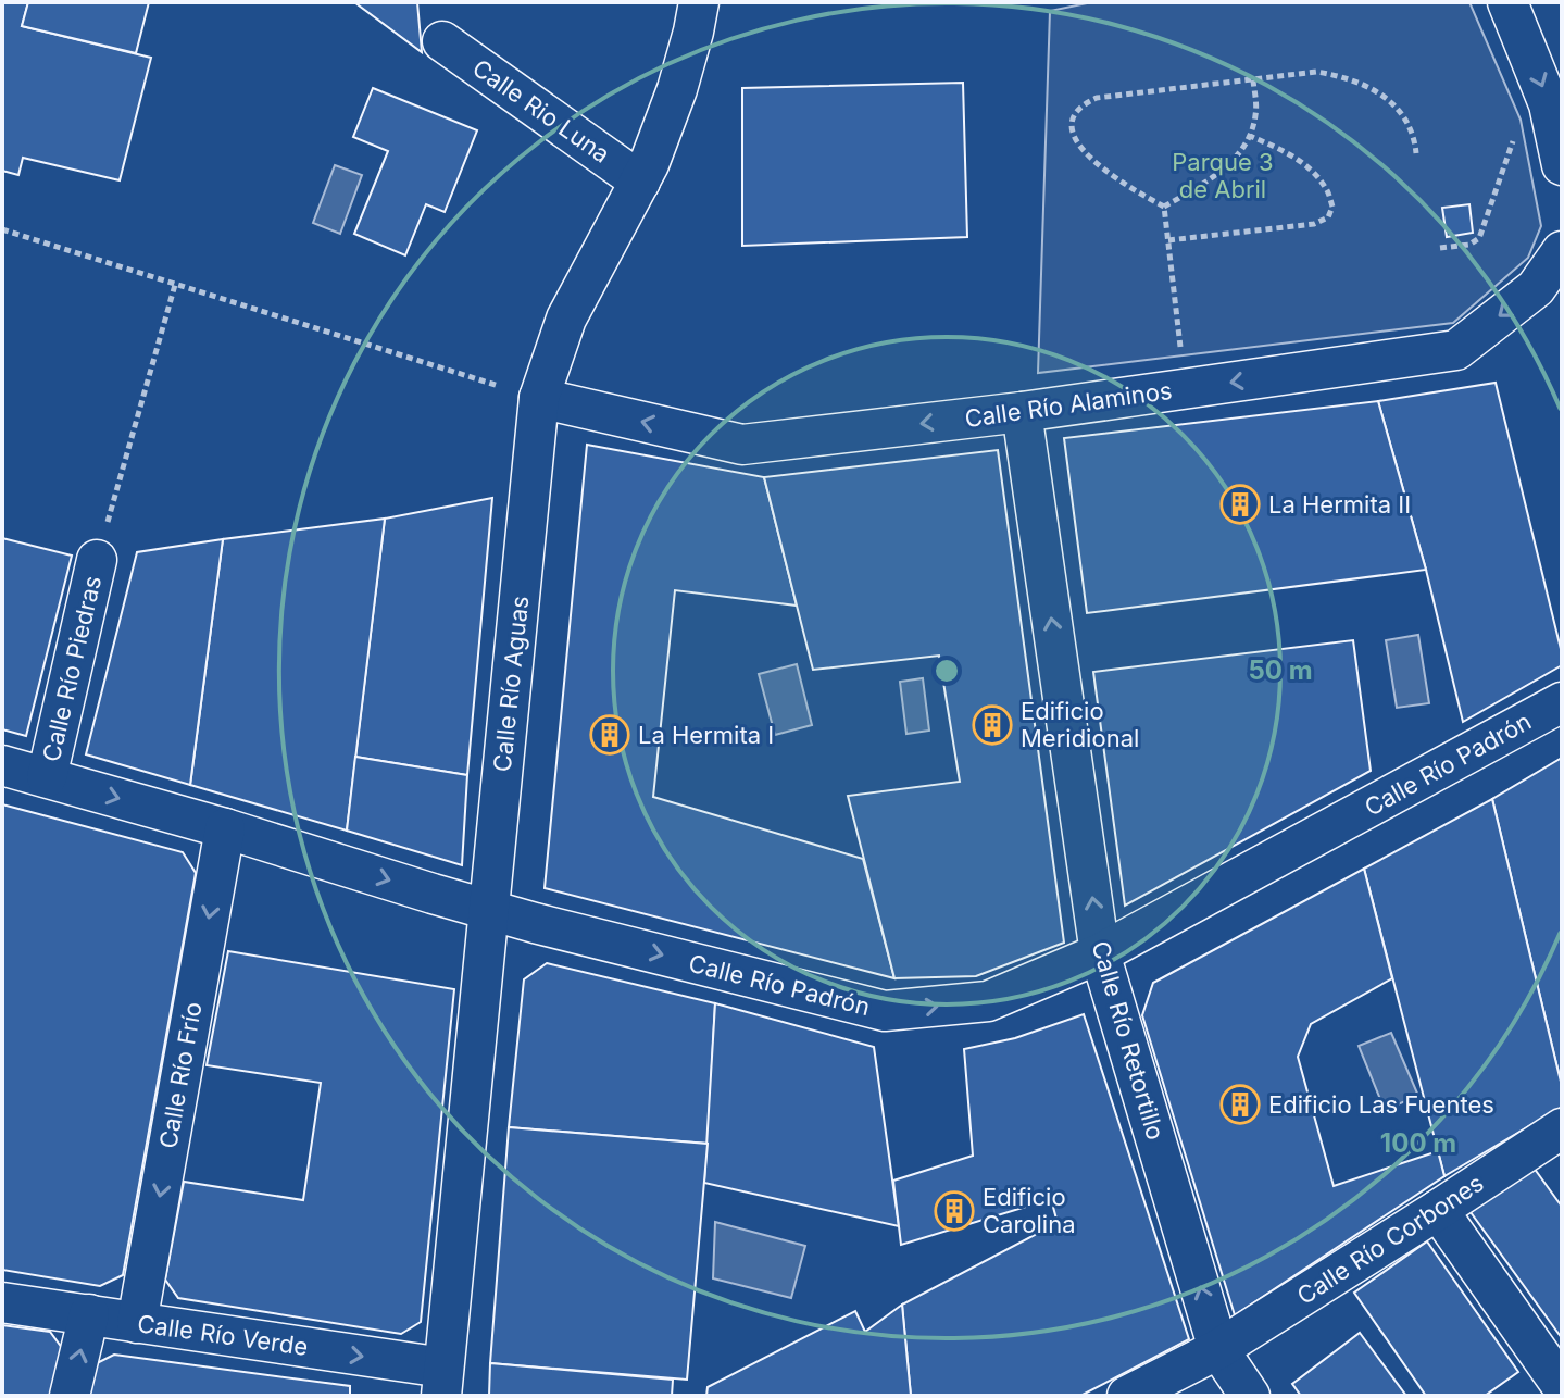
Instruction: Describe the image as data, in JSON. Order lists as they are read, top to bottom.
{
  "streets": {
    "street": [
      "Calle Rio Luna",
      "Calle Río Alaminos",
      "Calle Río Piedras",
      "Calle Río Aguas",
      "Calle Río Padrón",
      "Calle Río Retortillo",
      "Calle Río Frío",
      "Calle Río Corbones",
      "Calle Río Verde"
    ]
  },
  "crossings": [
    ["Calle Rio Luna", "Calle Río Aguas"],
    ["Calle Río Alaminos", "Calle Río Aguas"],
    ["Calle Río Alaminos", "Calle Río Retortillo"],
    ["Calle Río Piedras", "Calle Río Padrón"],
    ["Calle Río Aguas", "Calle Río Padrón"],
    ["Calle Río Aguas", "Calle Río Verde"],
    ["Calle Río Padrón", "Calle Río Retortillo"],
    ["Calle Río Padrón", "Calle Río Frío"],
    ["Calle Río Retortillo", "Calle Río Corbones"],
    ["Calle Río Frío", "Calle Río Verde"]
  ],
  "one_way": [
    "Calle Río Alaminos",
    "Calle Río Padrón",
    "Calle Río Retortillo",
    "Calle Río Frío",
    "Calle Río Verde"
  ],
  "parks": ["Parque 3 de Abril"],
  "places": {
    "building": [
      "La Hermita II",
      "Edificio Meridional",
      "La Hermita I",
      "Edificio Las Fuentes",
      "Edificio Carolina"
    ]
  },
  "rings": ["50 m", "100 m"]
}
